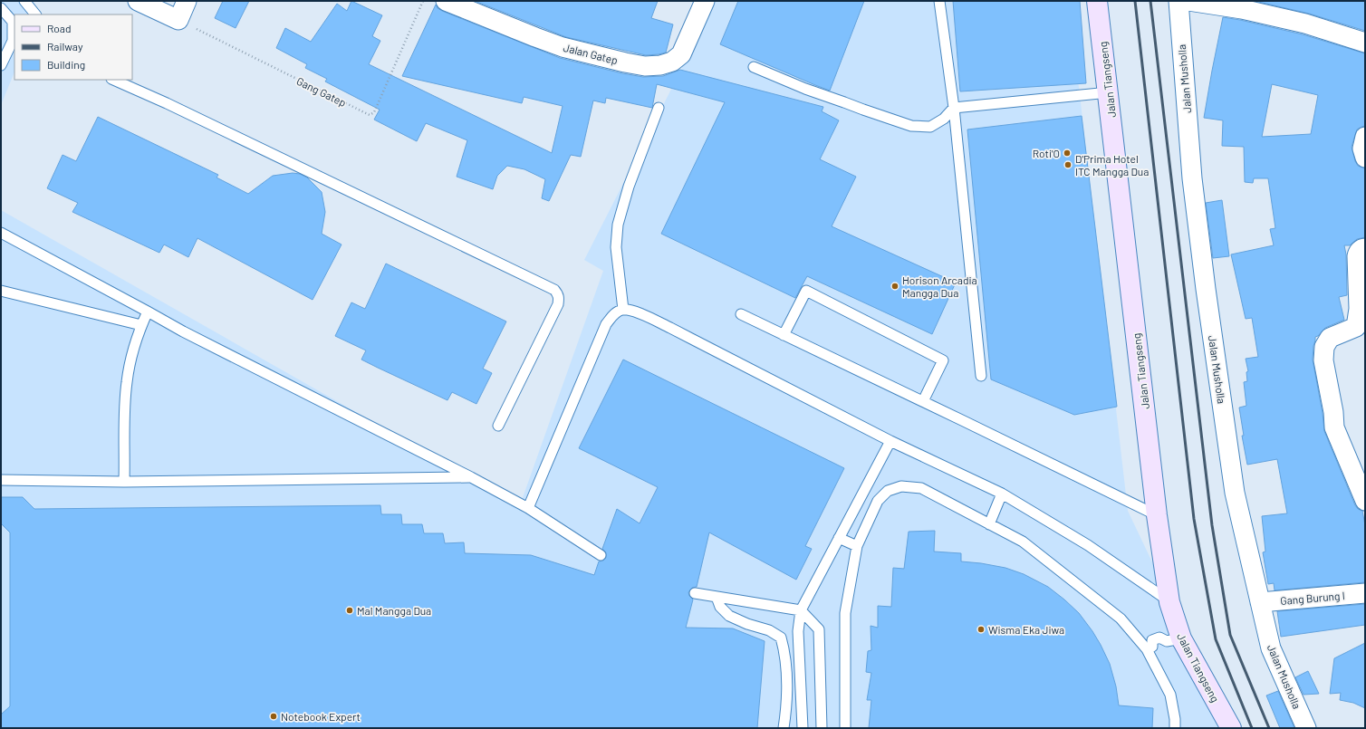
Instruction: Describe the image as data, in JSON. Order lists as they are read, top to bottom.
{
  "streets": {
    "street": [
      "Jalan Gatep",
      "Jalan Musholla",
      "Jalan Tiangseng",
      "Gang Burung I"
    ],
    "path": ["Gang Gatep"]
  },
  "crossings": [
    ["Jalan Musholla", "Gang Burung I"]
  ],
  "places": [
    "Roti'O",
    "D'Prima Hotel ITC Mangga Dua",
    "Horison Arcadia Mangga Dua",
    "Mal Mangga Dua",
    "Wisma Eka Jiwa",
    "Notebook Expert"
  ],
  "legend": ["Road", "Railway", "Building"]
}
